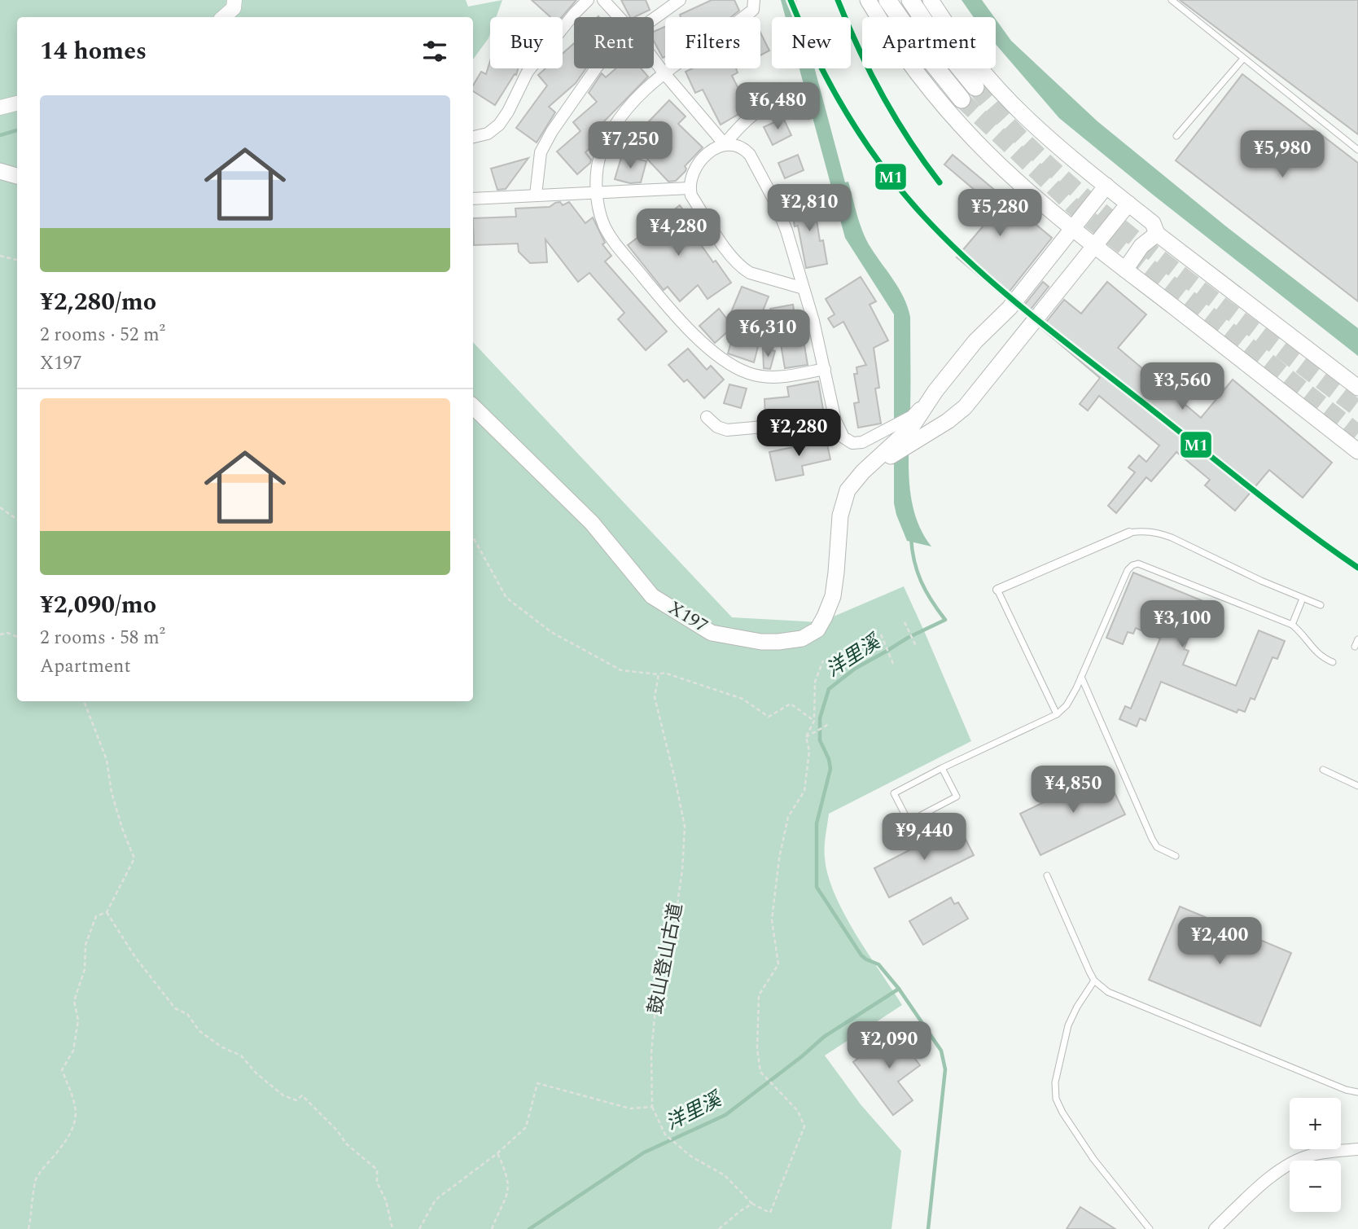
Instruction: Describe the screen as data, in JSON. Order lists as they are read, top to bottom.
{
  "streets": {
    "main road": ["X197"],
    "path": ["鼓山登山古道"]
  },
  "water": ["洋里溪"],
  "lines": ["transit line M1"],
  "page": {
    "chip": [
      "Buy",
      "Rent",
      "Filters",
      "New",
      "Apartment"
    ],
    "heading": "14 homes",
    "price": [
      "¥6,480",
      "¥7,250",
      "¥5,980",
      "¥2,810",
      "¥5,280",
      "¥4,280",
      "¥6,310",
      "¥3,560",
      "¥2,280",
      "¥3,100",
      "¥4,850",
      "¥9,440",
      "¥2,400",
      "¥2,090"
    ],
    "list": [
      {
        "name": "¥2,280/mo",
        "note": "2 rooms · 52 m² · X197"
      },
      {
        "name": "¥2,090/mo",
        "note": "2 rooms · 58 m² · Apartment"
      }
    ],
    "map_buttons": ["+", "−"]
  }
}
